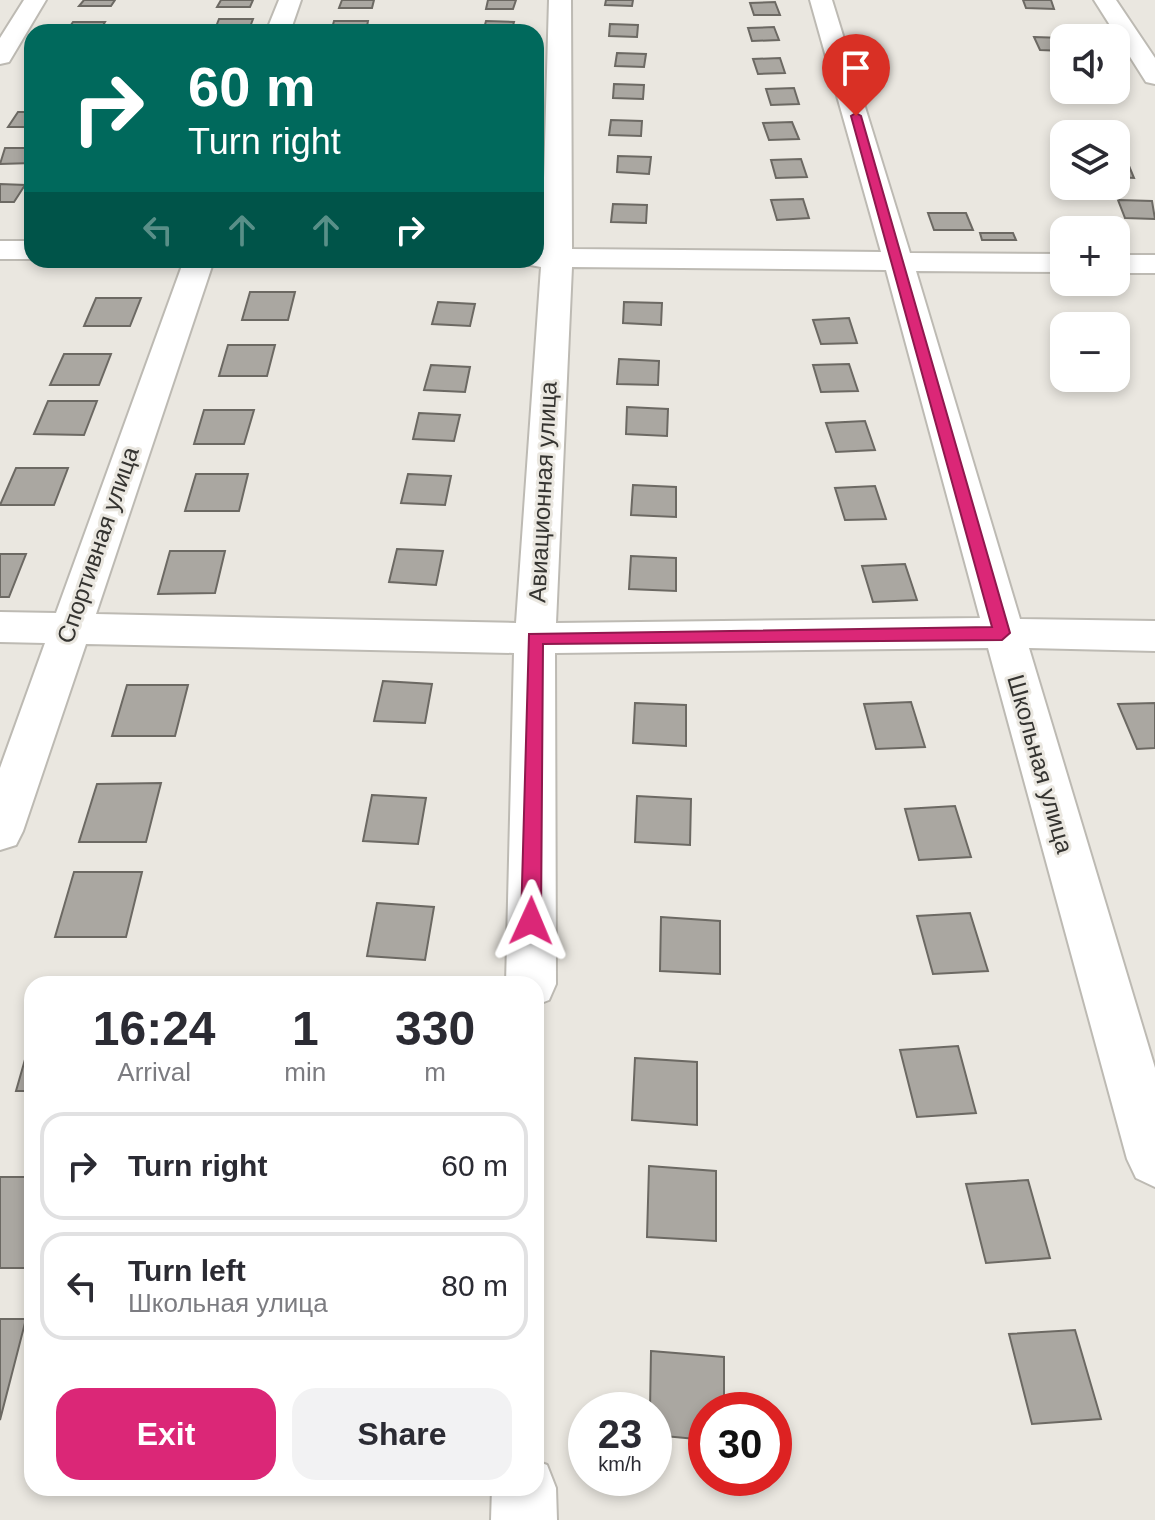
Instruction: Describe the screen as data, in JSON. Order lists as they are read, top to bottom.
{
  "streets": {
    "street": ["Авиационная улица", "Спортивная улица", "Школьная улица"]
  },
  "page": {
    "map_buttons": ["+", "−"],
    "turn": ["60 m", "Turn right"],
    "eta": [
      "16:24",
      "Arrival",
      "1",
      "min",
      "330",
      "m"
    ],
    "list": [
      {
        "name": "Turn right",
        "value": "60 m"
      },
      {
        "name": "Turn left",
        "note": "Школьная улица",
        "value": "80 m"
      }
    ],
    "buttons": ["Exit", "Share"],
    "speed": "23 km/h",
    "limit": "30"
  }
}
